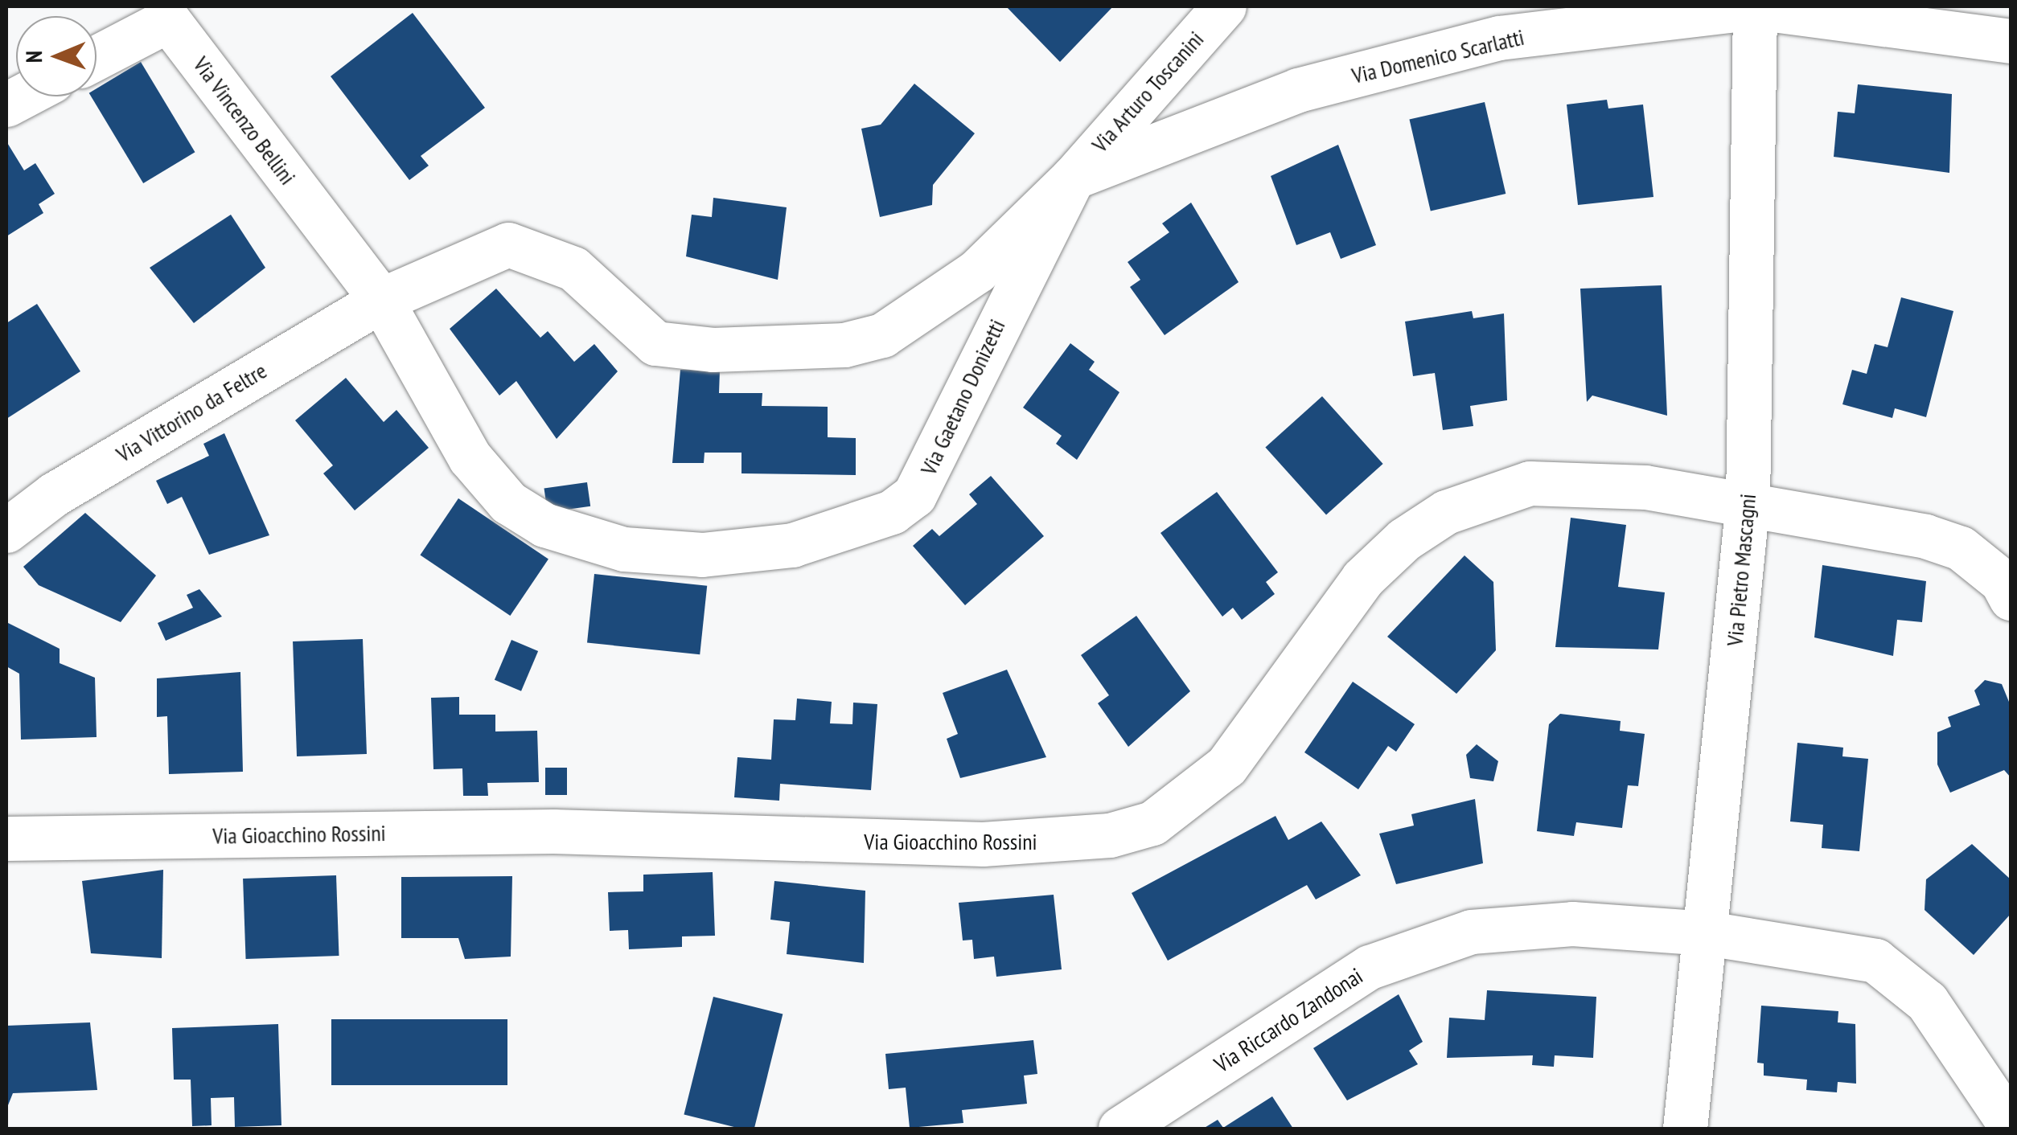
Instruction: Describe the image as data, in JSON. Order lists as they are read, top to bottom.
{
  "streets": {
    "street": [
      "Via Domenico Scarlatti",
      "Via Arturo Toscanini",
      "Via Vincenzo Bellini",
      "Via Gaetano Donizetti",
      "Via Vittorino da Feltre",
      "Via Pietro Mascagni",
      "Via Gioacchino Rossini",
      "Via Riccardo Zandonai"
    ]
  },
  "crossings": [
    ["Via Domenico Scarlatti", "Via Arturo Toscanini"],
    ["Via Domenico Scarlatti", "Via Gaetano Donizetti"],
    ["Via Domenico Scarlatti", "Via Vittorino da Feltre"],
    ["Via Domenico Scarlatti", "Via Pietro Mascagni"],
    ["Via Arturo Toscanini", "Via Gaetano Donizetti"],
    ["Via Arturo Toscanini", "Via Vittorino da Feltre"],
    ["Via Vincenzo Bellini", "Via Gaetano Donizetti"],
    ["Via Vincenzo Bellini", "Via Vittorino da Feltre"],
    ["Via Gaetano Donizetti", "Via Vittorino da Feltre"],
    ["Via Pietro Mascagni", "Via Gioacchino Rossini"],
    ["Via Pietro Mascagni", "Via Riccardo Zandonai"]
  ],
  "north": "left"
}
